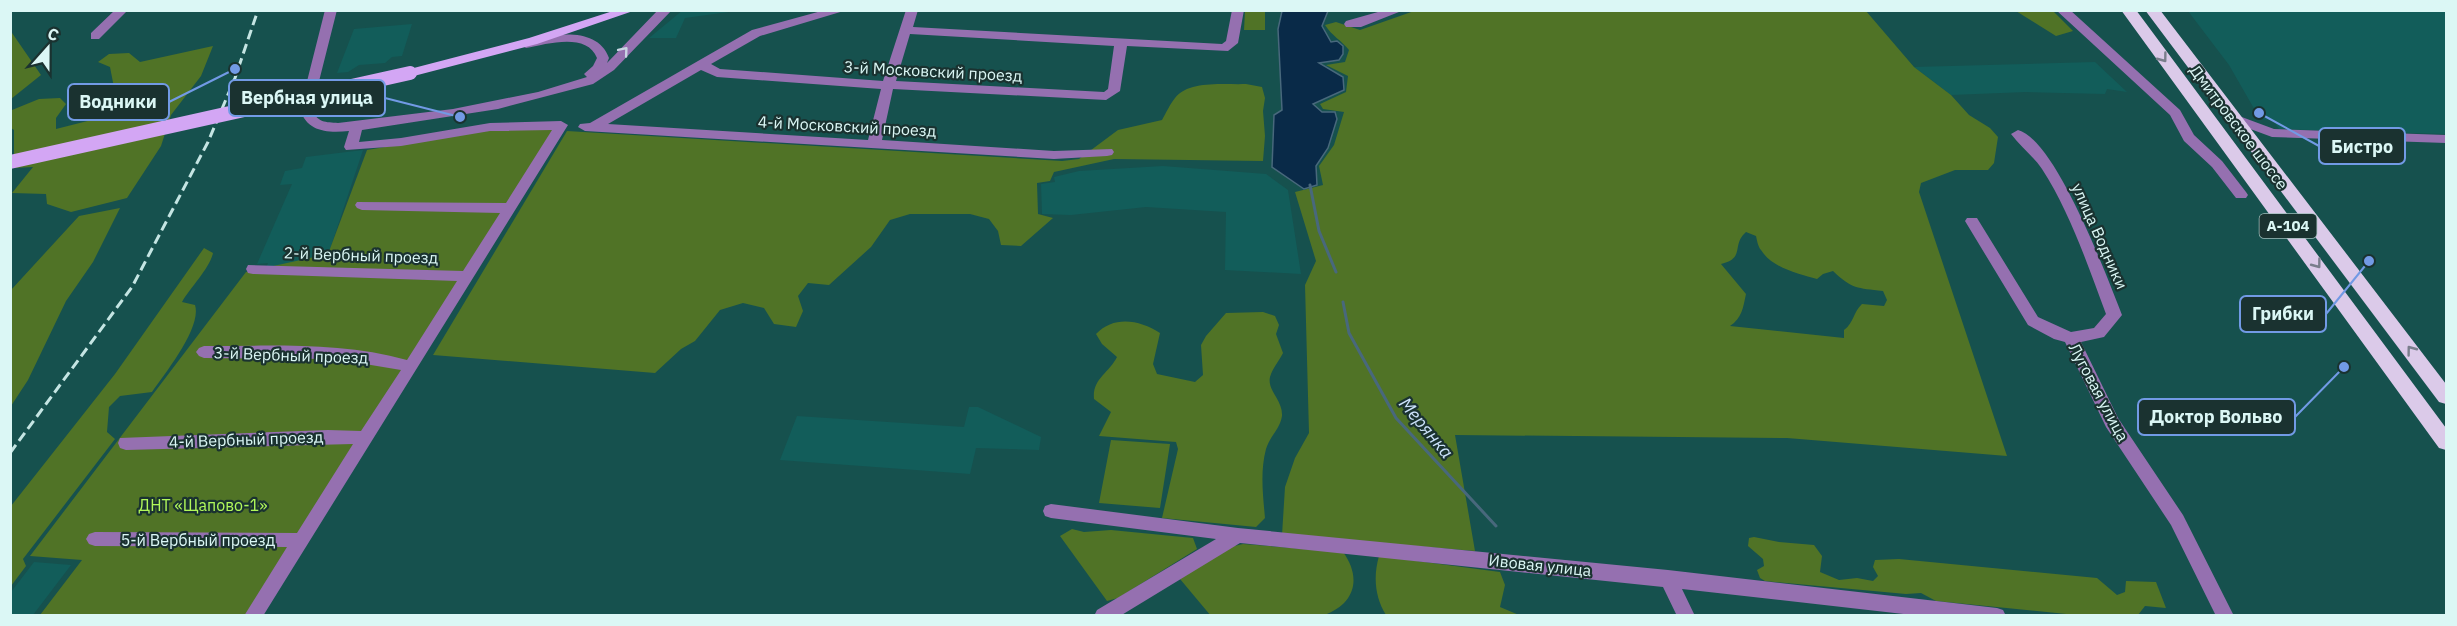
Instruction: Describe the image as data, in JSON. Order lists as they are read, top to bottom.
{
  "streets": {
    "highway": ["Дмитровское шоссе", "А-104"],
    "street": [
      "3-й Московский проезд",
      "4-й Московский проезд",
      "улица Водники",
      "2-й Вербный проезд",
      "3-й Вербный проезд",
      "Луговая улица",
      "4-й Вербный проезд",
      "5-й Вербный проезд",
      "Ивовая улица"
    ]
  },
  "crossings": [
    ["3-й Московский проезд", "4-й Московский проезд"],
    ["улица Водники", "Луговая улица"]
  ],
  "water": ["Мерянка"],
  "parks": ["ДНТ «Щапово-1»"],
  "places": [
    "Водники",
    "Бистро",
    "Вербная улица",
    "Грибки",
    "Доктор Вольво"
  ],
  "north": "top"
}
